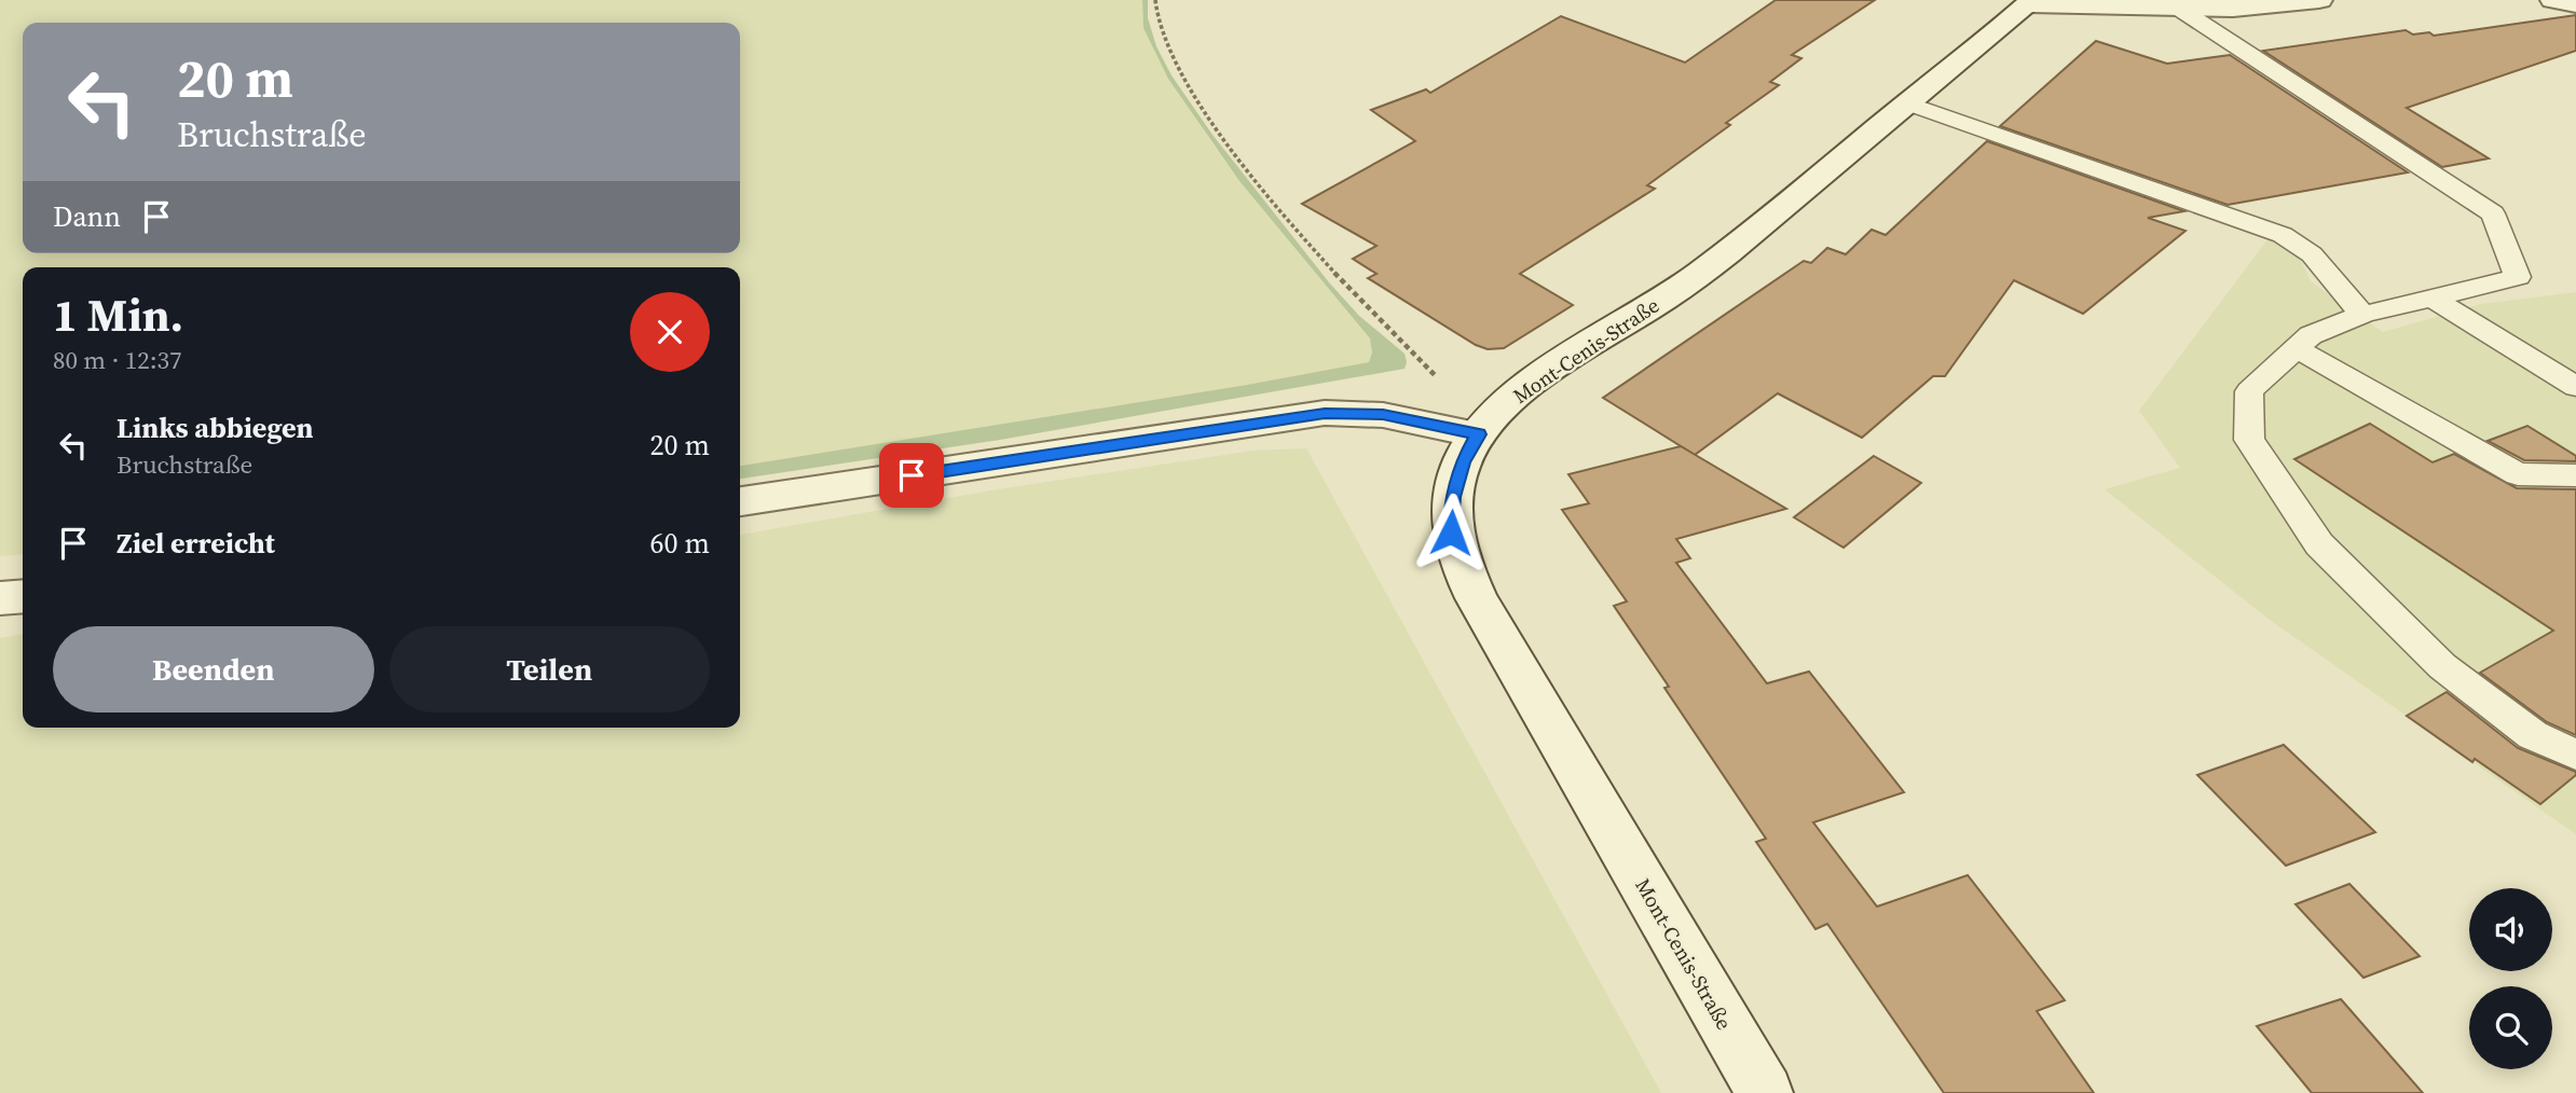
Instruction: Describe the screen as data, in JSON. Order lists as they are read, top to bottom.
{
  "streets": {
    "main road": ["Mont-Cenis-Straße"]
  },
  "page": {
    "turn": ["20 m", "Bruchstraße"],
    "then": "Dann",
    "heading": ["1 Min.", "80 m · 12:37"],
    "list": [
      {
        "name": "Links abbiegen",
        "note": "Bruchstraße",
        "value": "20 m"
      },
      {
        "name": "Ziel erreicht",
        "value": "60 m"
      }
    ],
    "buttons": ["Beenden", "Teilen"]
  }
}
